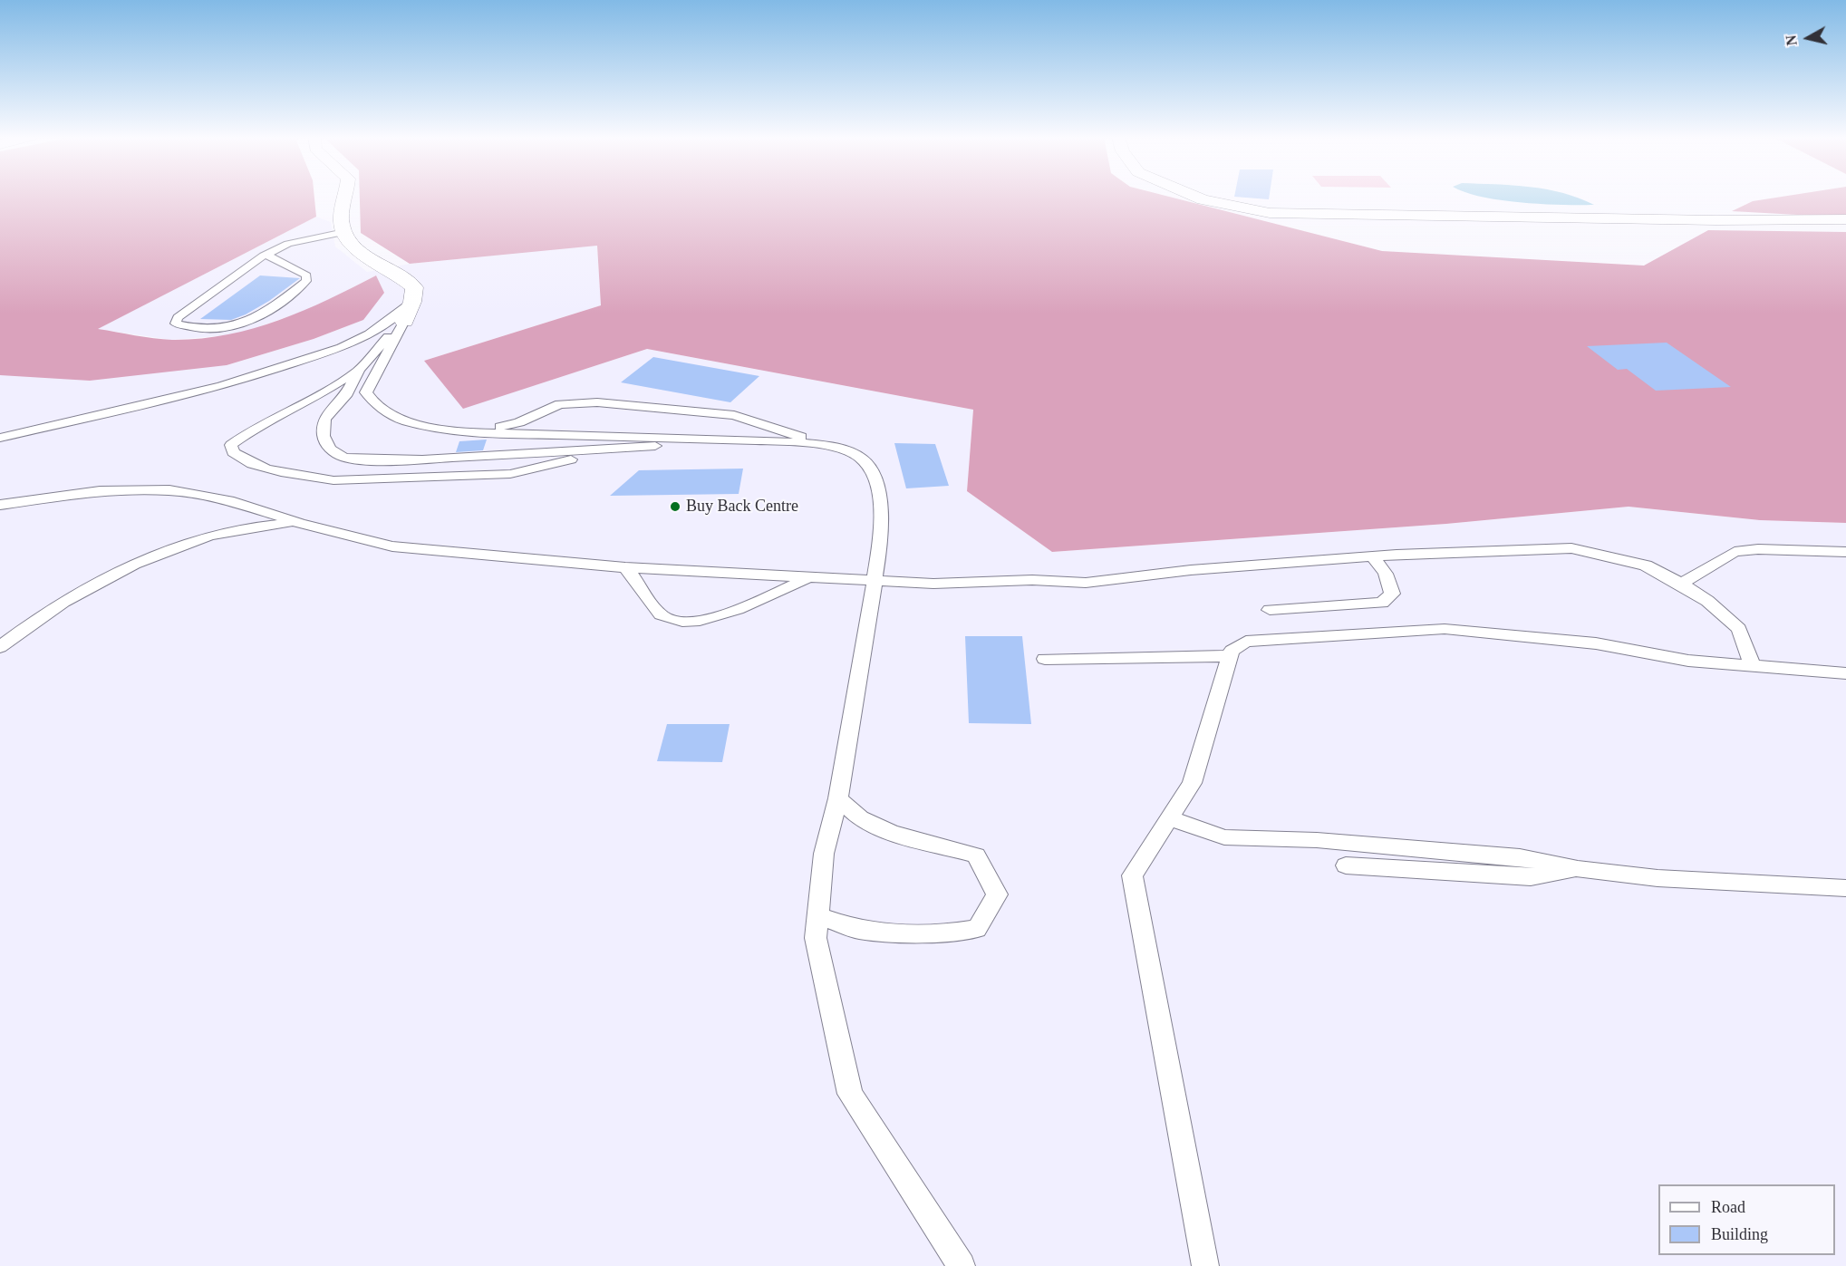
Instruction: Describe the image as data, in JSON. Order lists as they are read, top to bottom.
{
  "places": ["Buy Back Centre"],
  "legend": ["Road", "Building"],
  "north": "left"
}
